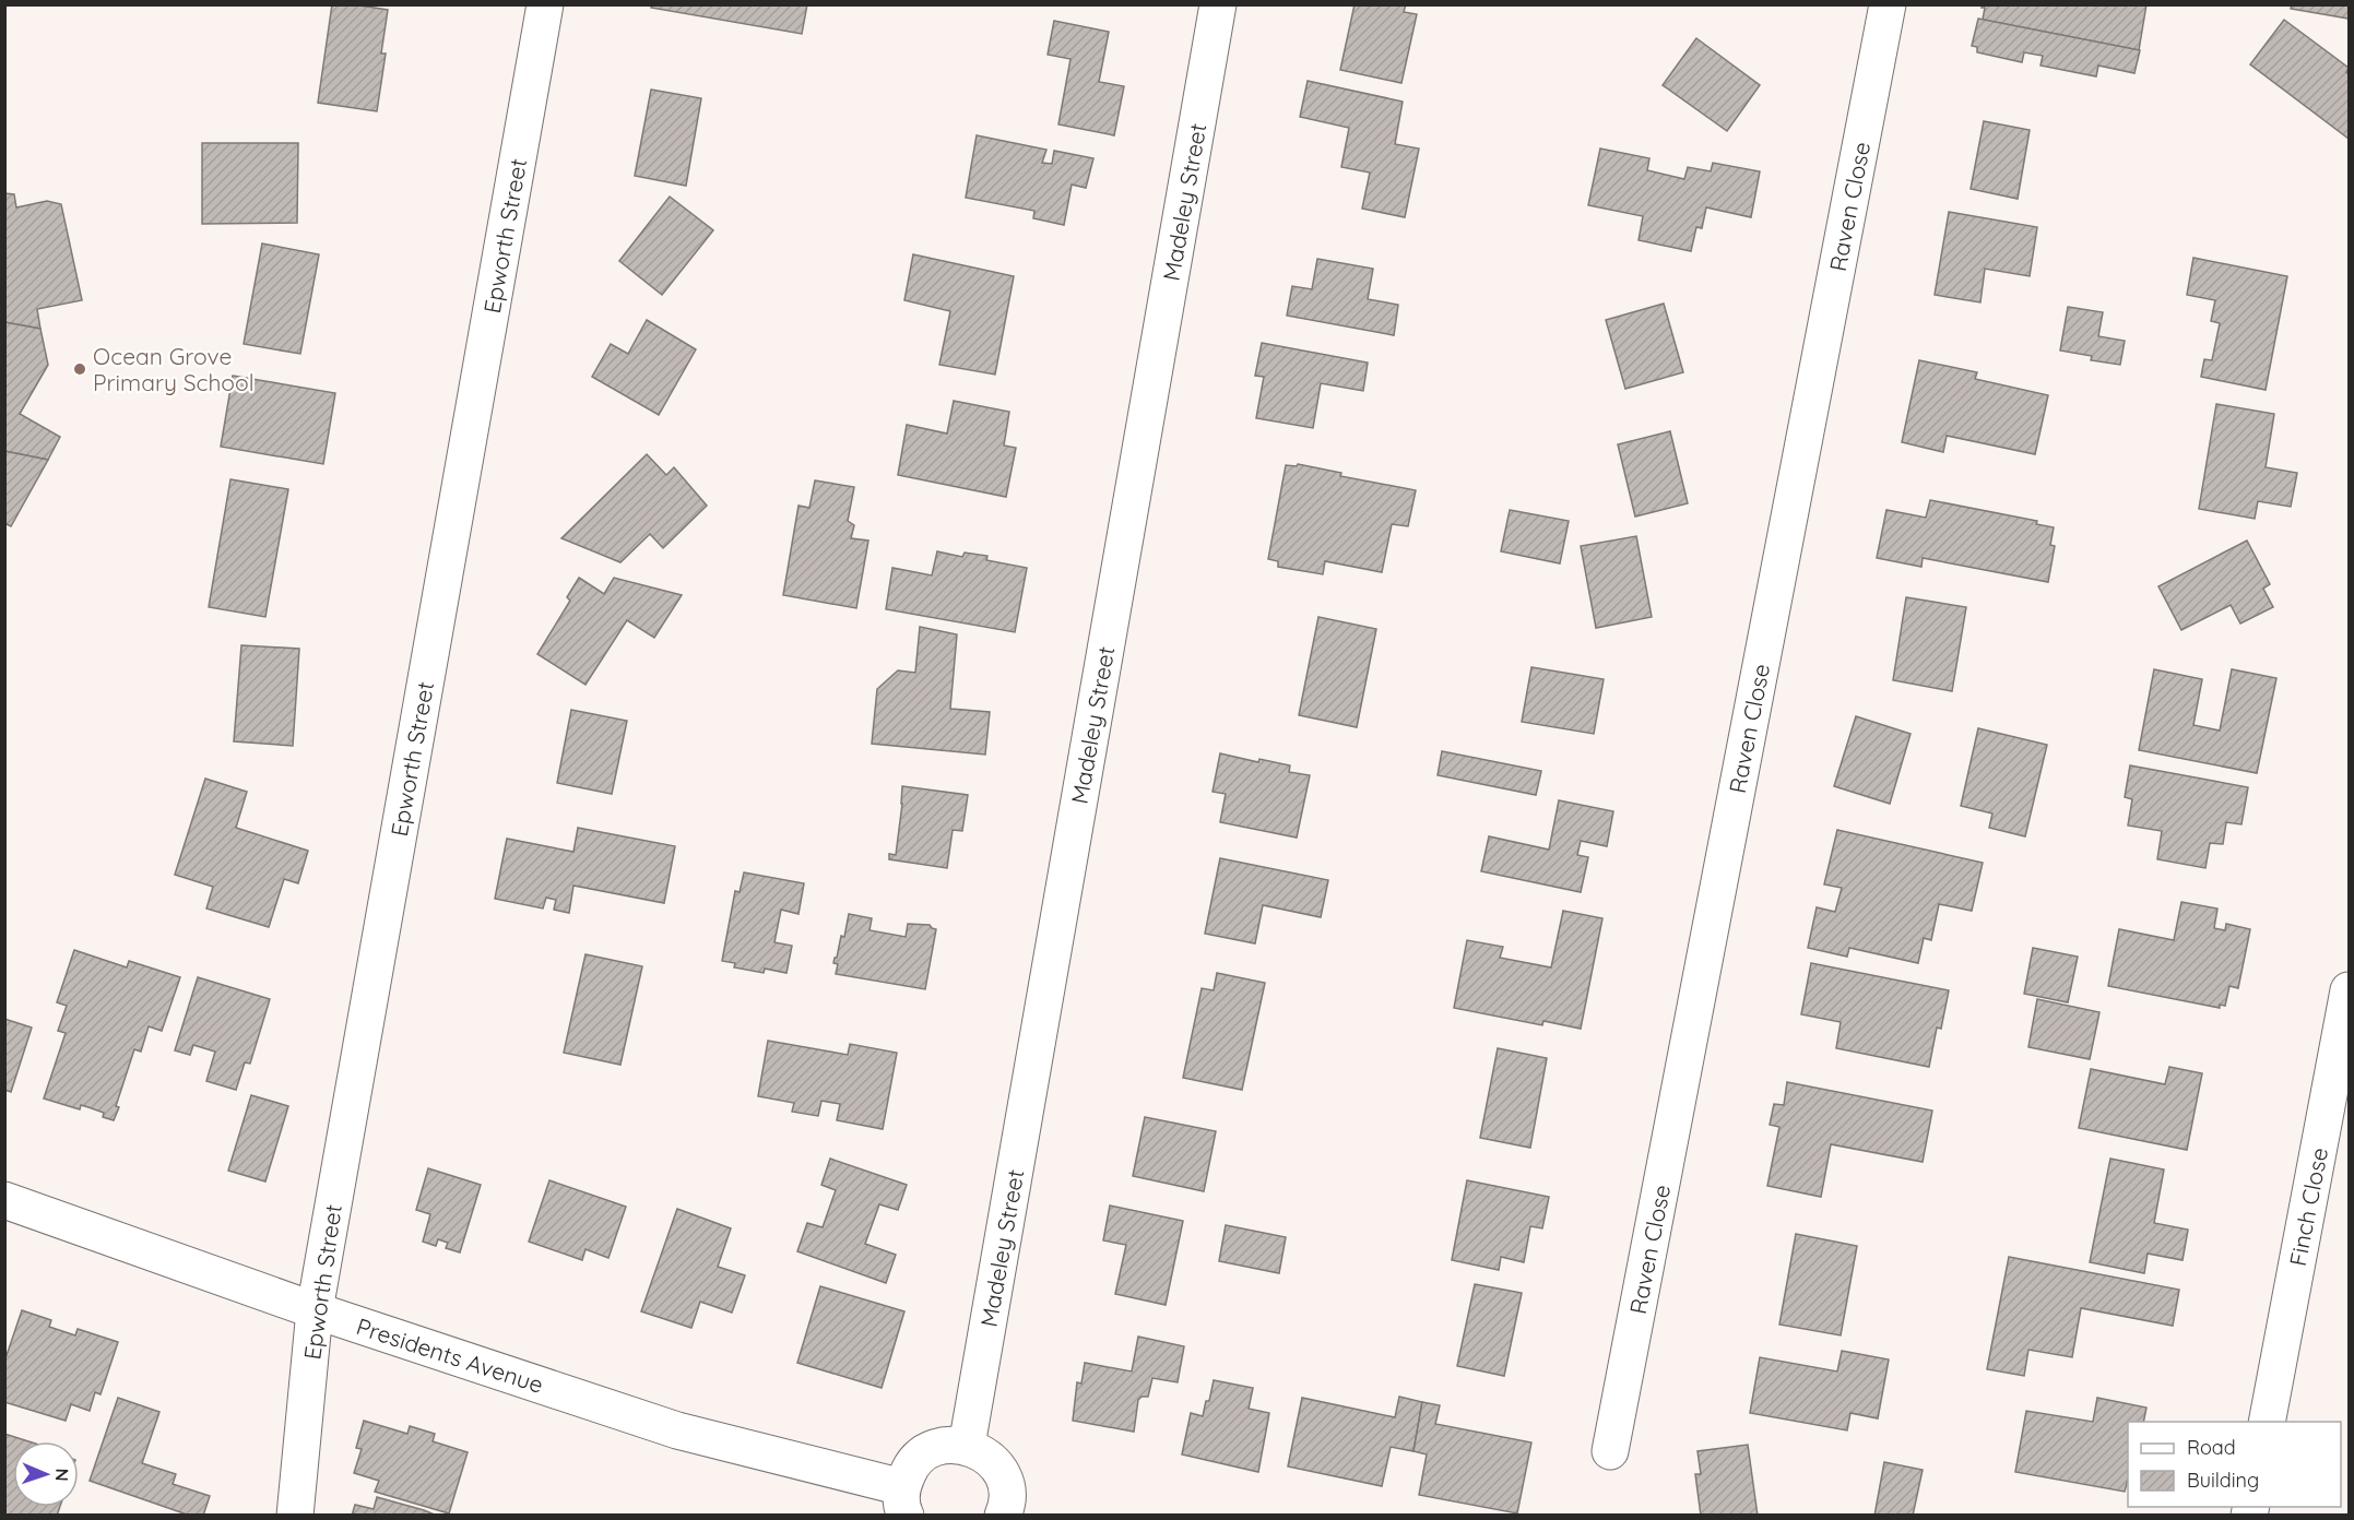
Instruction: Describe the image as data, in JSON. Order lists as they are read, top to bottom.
{
  "streets": {
    "street": [
      "Madeley Street",
      "Raven Close",
      "Epworth Street",
      "Finch Close",
      "Presidents Avenue"
    ]
  },
  "crossings": [
    ["Epworth Street", "Presidents Avenue"]
  ],
  "places": ["Ocean Grove Primary School"],
  "legend": ["Road", "Building"],
  "north": "right"
}
